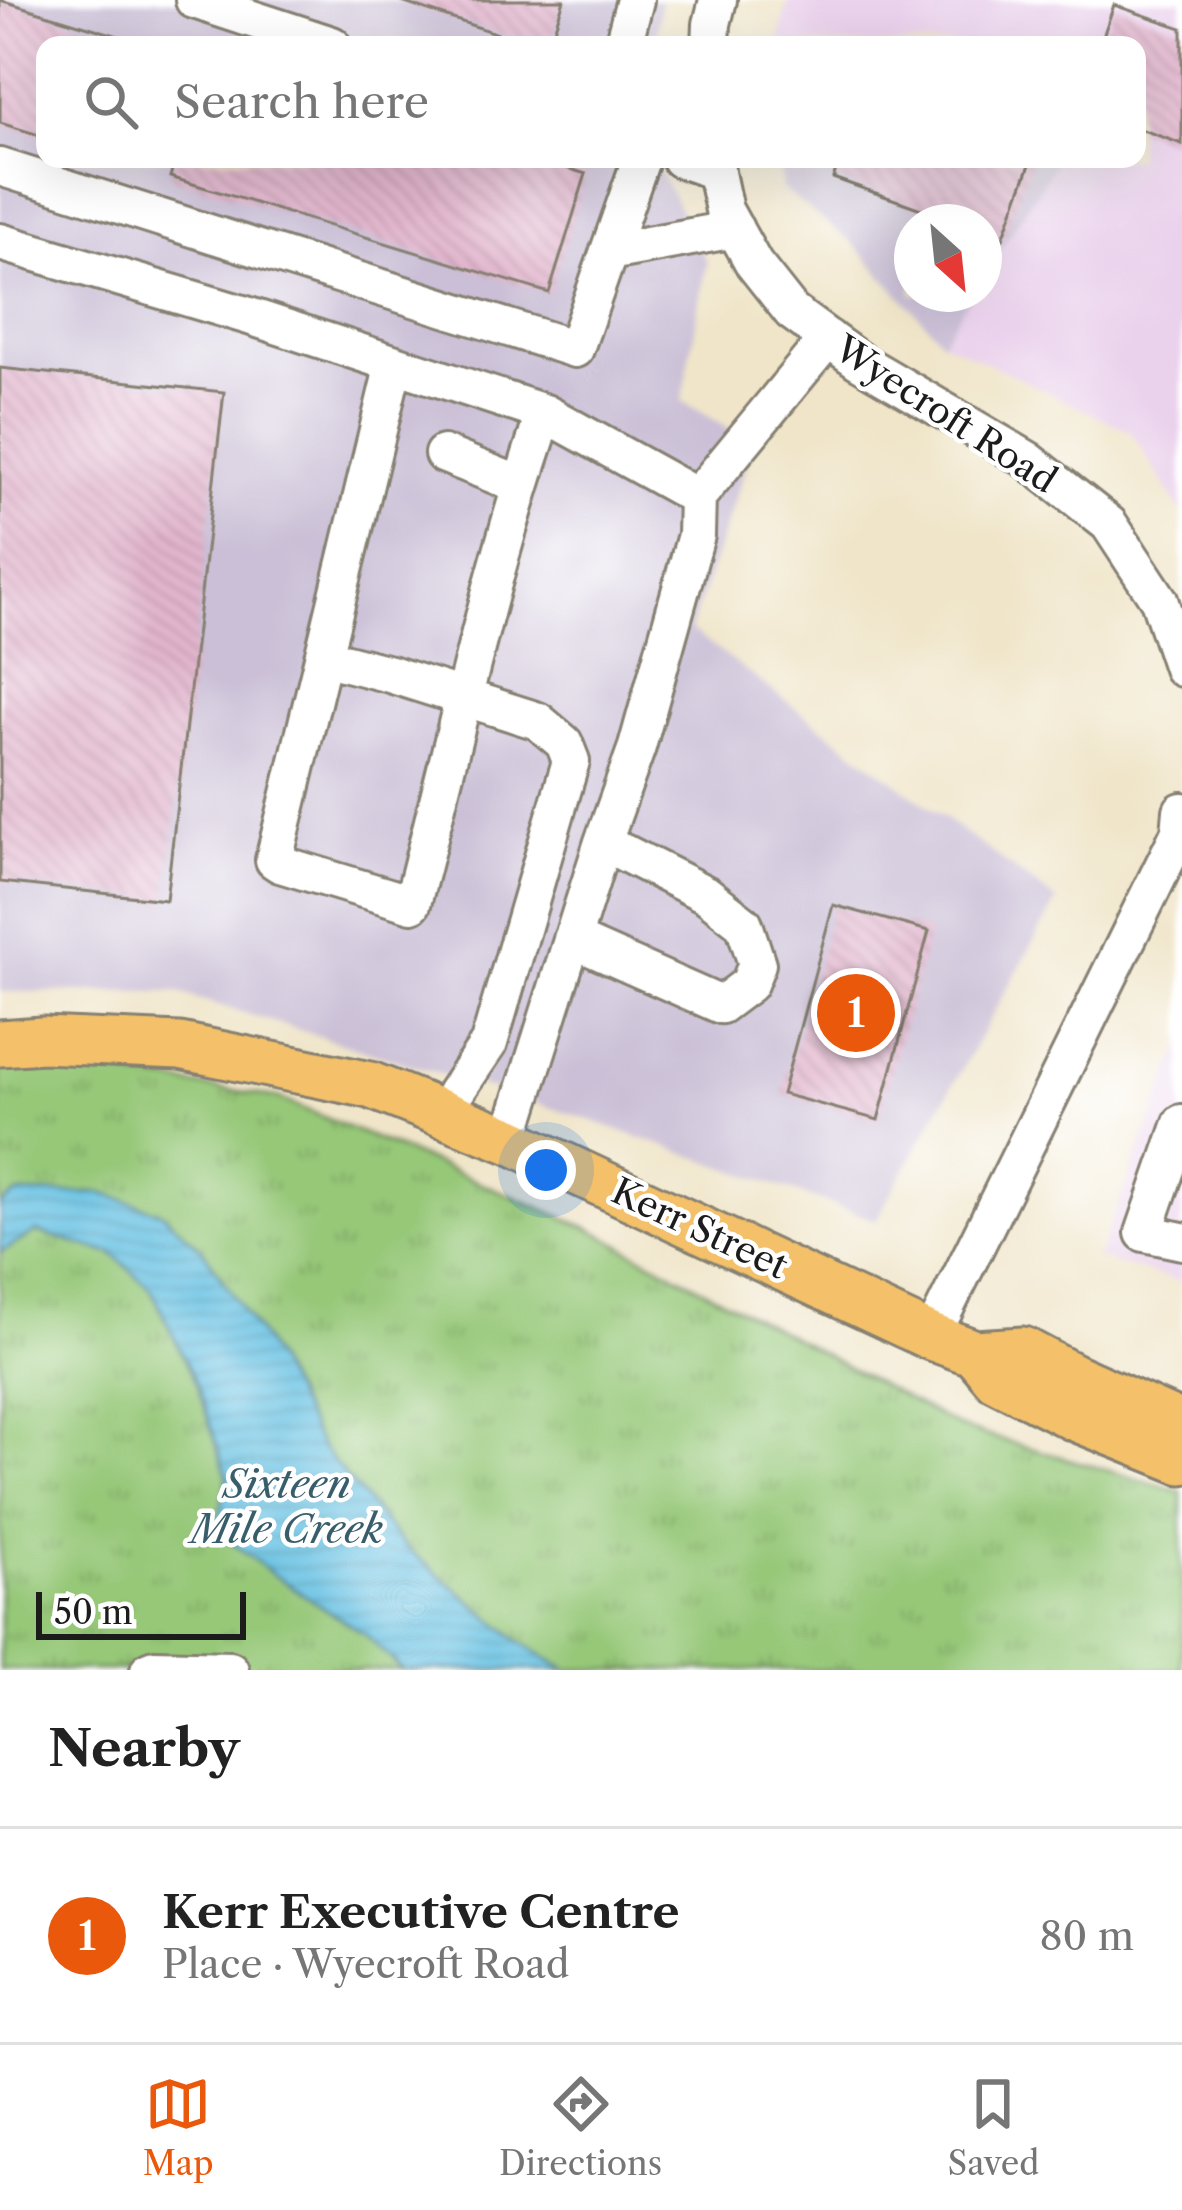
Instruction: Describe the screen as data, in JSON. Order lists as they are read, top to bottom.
{
  "streets": {
    "main road": ["Kerr Street"],
    "street": ["Wyecroft Road"]
  },
  "water": ["Sixteen Mile Creek"],
  "scale_bar": "50 m",
  "north": "bottom right",
  "page": {
    "search": "Search here",
    "pins": "1",
    "scale": "50 m",
    "heading": "Nearby",
    "list": [
      {
        "mark": "1",
        "name": "Kerr Executive Centre",
        "note": "Place · Wyecroft Road",
        "value": "80 m"
      }
    ],
    "nav": ["Map", "Directions", "Saved"]
  }
}
